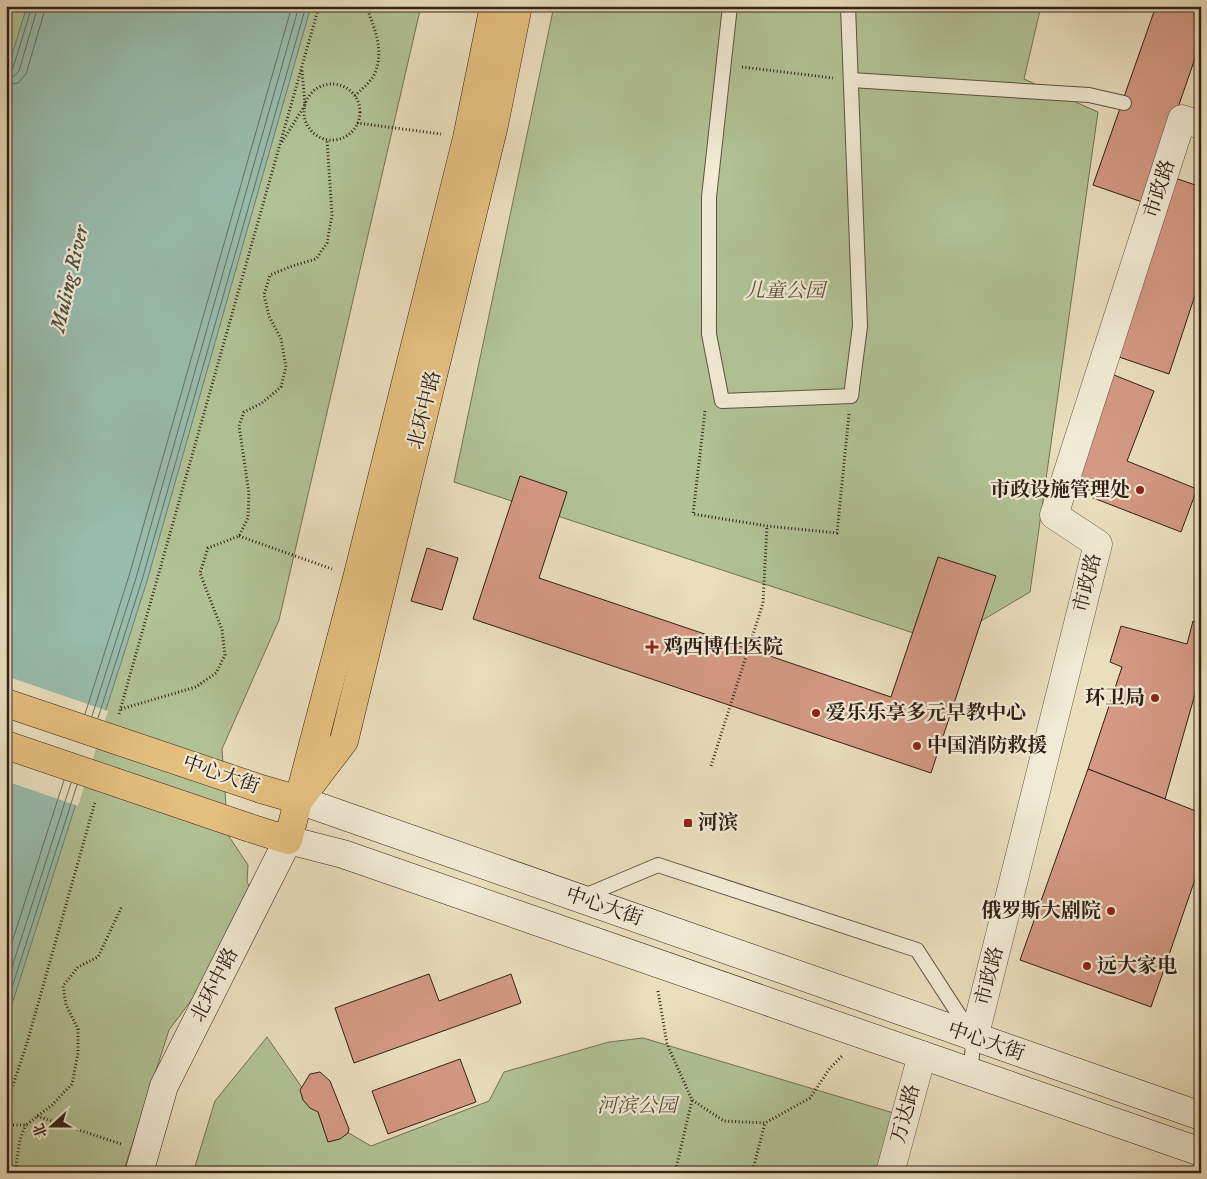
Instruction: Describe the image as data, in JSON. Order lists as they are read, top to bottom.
{
  "streets": {
    "highway": ["北环中路", "中心大街"],
    "main road": ["市政路", "万达路"]
  },
  "crossings": [
    ["市政路", "中心大街"],
    ["北环中路", "中心大街"],
    ["中心大街", "万达路"]
  ],
  "water": ["Muling River"],
  "parks": ["儿童公园", "河滨公园"],
  "places": {
    "other": [
      "市政设施管理处",
      "环卫局",
      "爱乐乐享多元早教中心",
      "中国消防救援",
      "俄罗斯大剧院",
      "远大家电"
    ],
    "health": ["鸡西博仕医院"],
    "transit": ["河滨"]
  },
  "north": "left"
}
